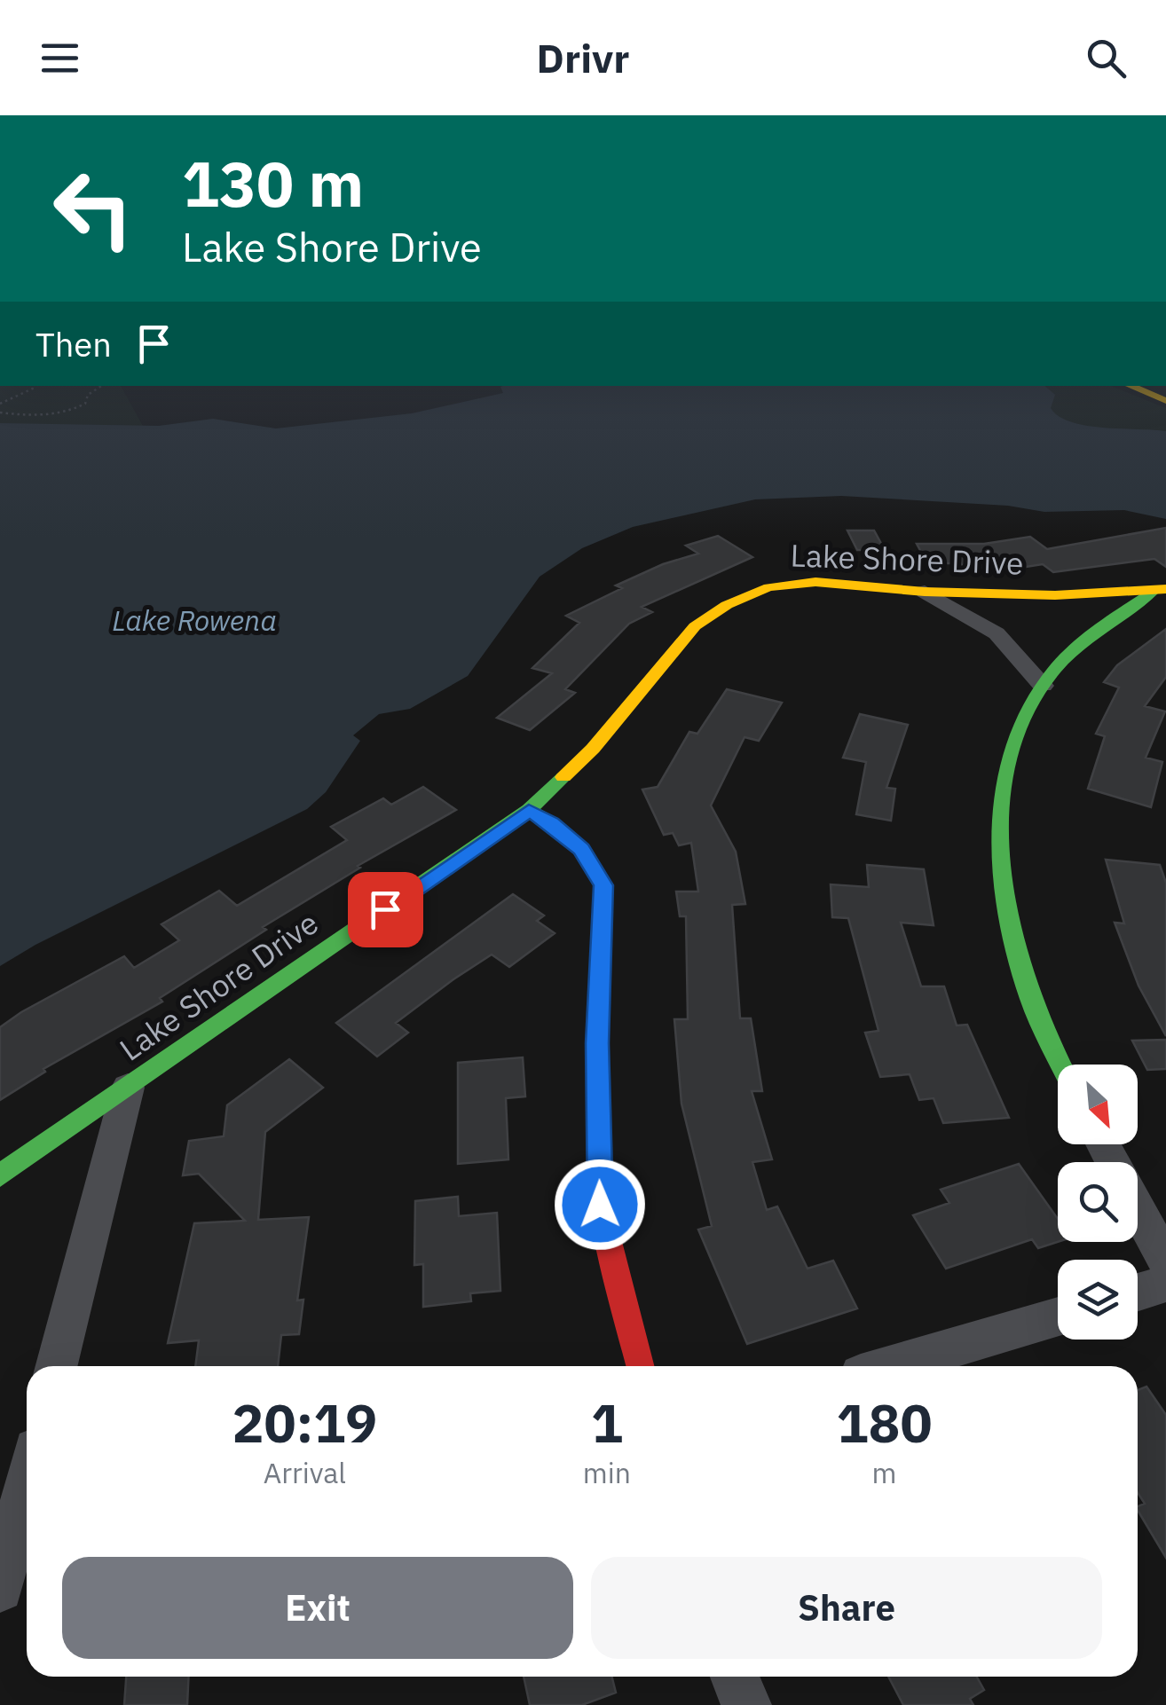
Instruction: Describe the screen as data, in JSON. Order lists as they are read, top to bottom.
{
  "streets": {
    "street": ["Lake Shore Drive"]
  },
  "water": ["Lake Rowena"],
  "north": "bottom right",
  "page": {
    "header": "Drivr",
    "turn": ["130 m", "Lake Shore Drive"],
    "then": "Then",
    "eta": [
      "20:19",
      "Arrival",
      "1",
      "min",
      "180",
      "m"
    ],
    "buttons": ["Exit", "Share"]
  }
}
